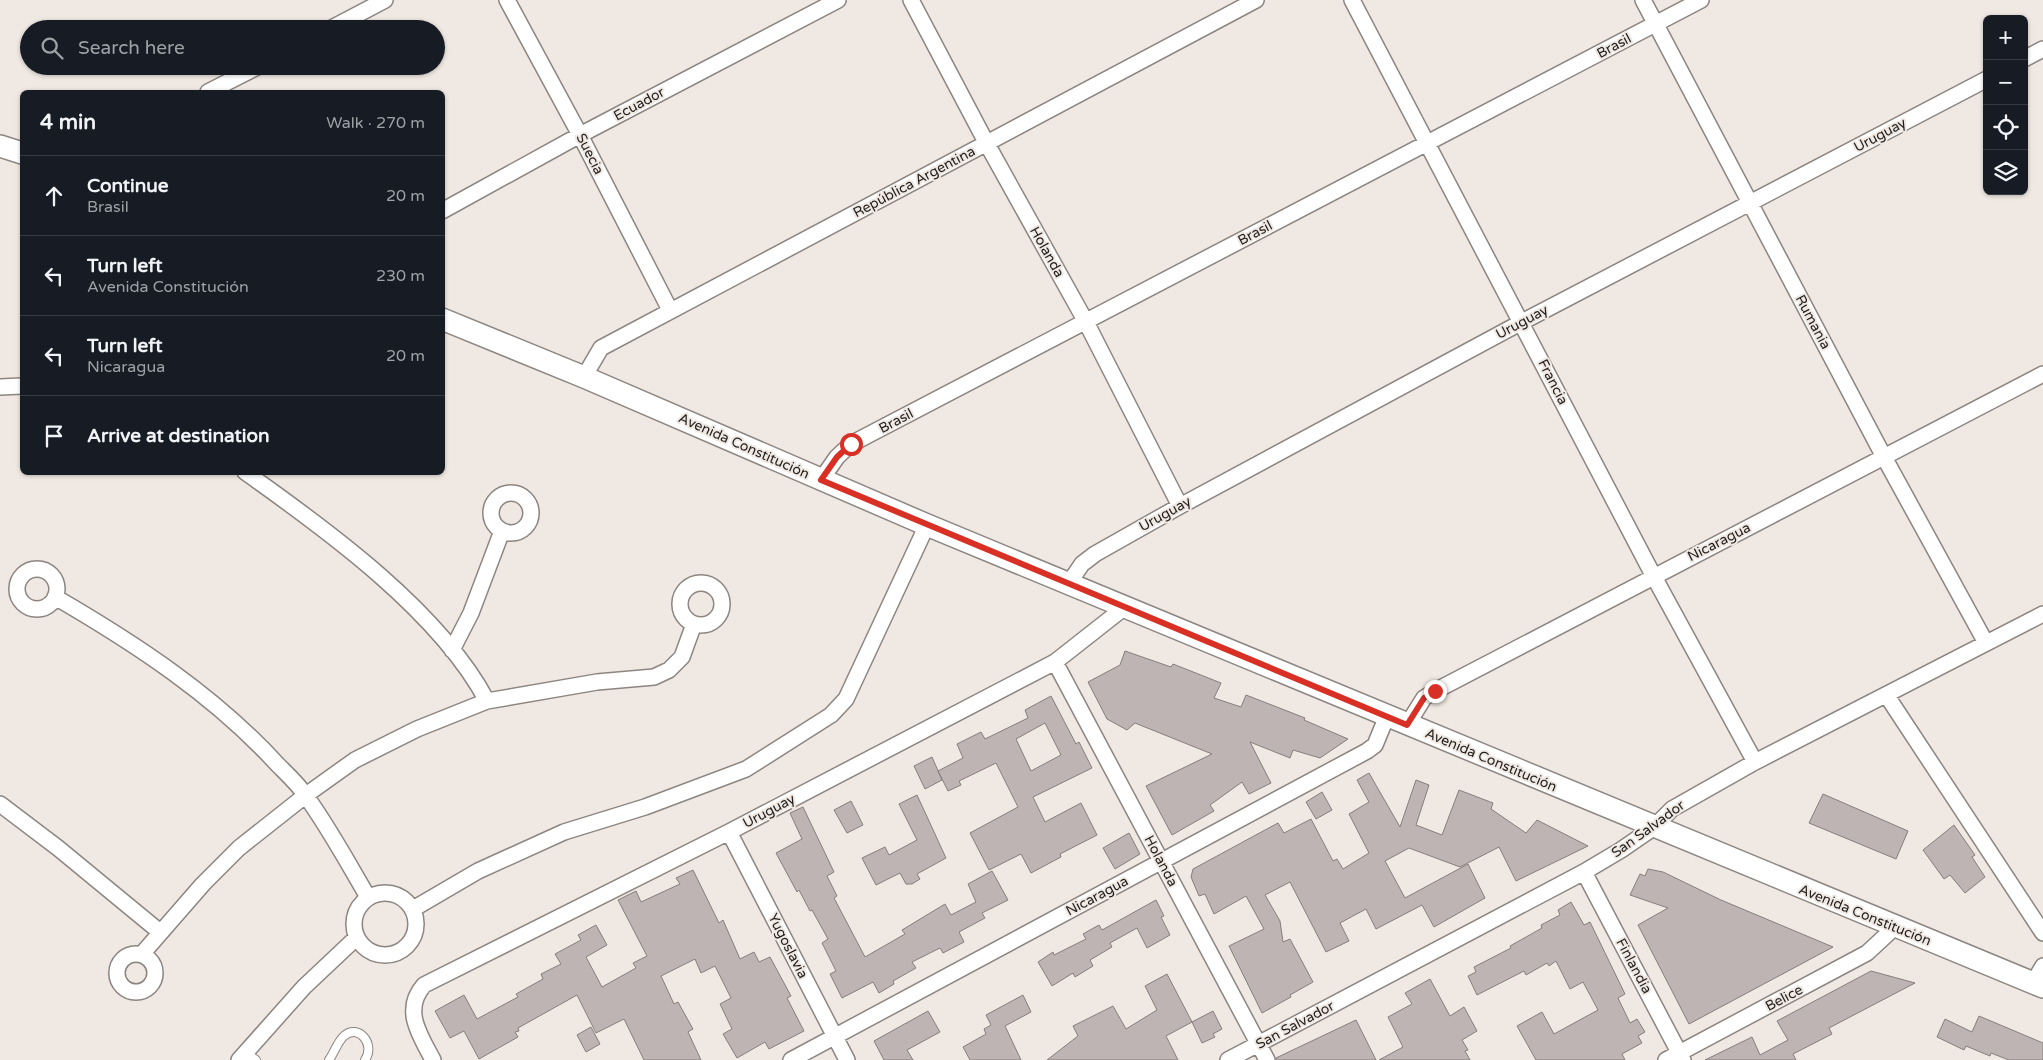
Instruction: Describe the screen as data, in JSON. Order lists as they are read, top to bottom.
{
  "streets": {
    "main road": ["Avenida Constitución"],
    "street": [
      "Brasil",
      "Ecuador",
      "Uruguay",
      "Suecia",
      "República Argentina",
      "Holanda",
      "Rumania",
      "Francia",
      "Nicaragua",
      "San Salvador",
      "Yugoslavia",
      "Finlandia",
      "Belice"
    ]
  },
  "crossings": [
    ["Brasil", "Holanda"],
    ["Brasil", "Rumania"],
    ["Brasil", "Francia"],
    ["Brasil", "Avenida Constitución"],
    ["Ecuador", "Suecia"],
    ["Uruguay", "Holanda"],
    ["Uruguay", "Rumania"],
    ["Uruguay", "Francia"],
    ["Uruguay", "Avenida Constitución"],
    ["Uruguay", "Yugoslavia"],
    ["Suecia", "República Argentina"],
    ["República Argentina", "Holanda"],
    ["República Argentina", "Avenida Constitución"],
    ["Holanda", "Nicaragua"],
    ["Holanda", "San Salvador"],
    ["Rumania", "Nicaragua"],
    ["Rumania", "San Salvador"],
    ["Francia", "Nicaragua"],
    ["Francia", "San Salvador"],
    ["Avenida Constitución", "Nicaragua"],
    ["Avenida Constitución", "San Salvador"],
    ["Avenida Constitución", "Belice"],
    ["Nicaragua", "Yugoslavia"],
    ["San Salvador", "Finlandia"],
    ["Finlandia", "Belice"]
  ],
  "page": {
    "map_buttons": ["+", "−"],
    "search": "Search here",
    "heading": ["4 min", "Walk · 270 m"],
    "list": [
      ["Continue", "Brasil", "20 m"],
      ["Turn left", "Avenida Constitución", "230 m"],
      ["Turn left", "Nicaragua", "20 m"],
      "Arrive at destination"
    ]
  }
}
